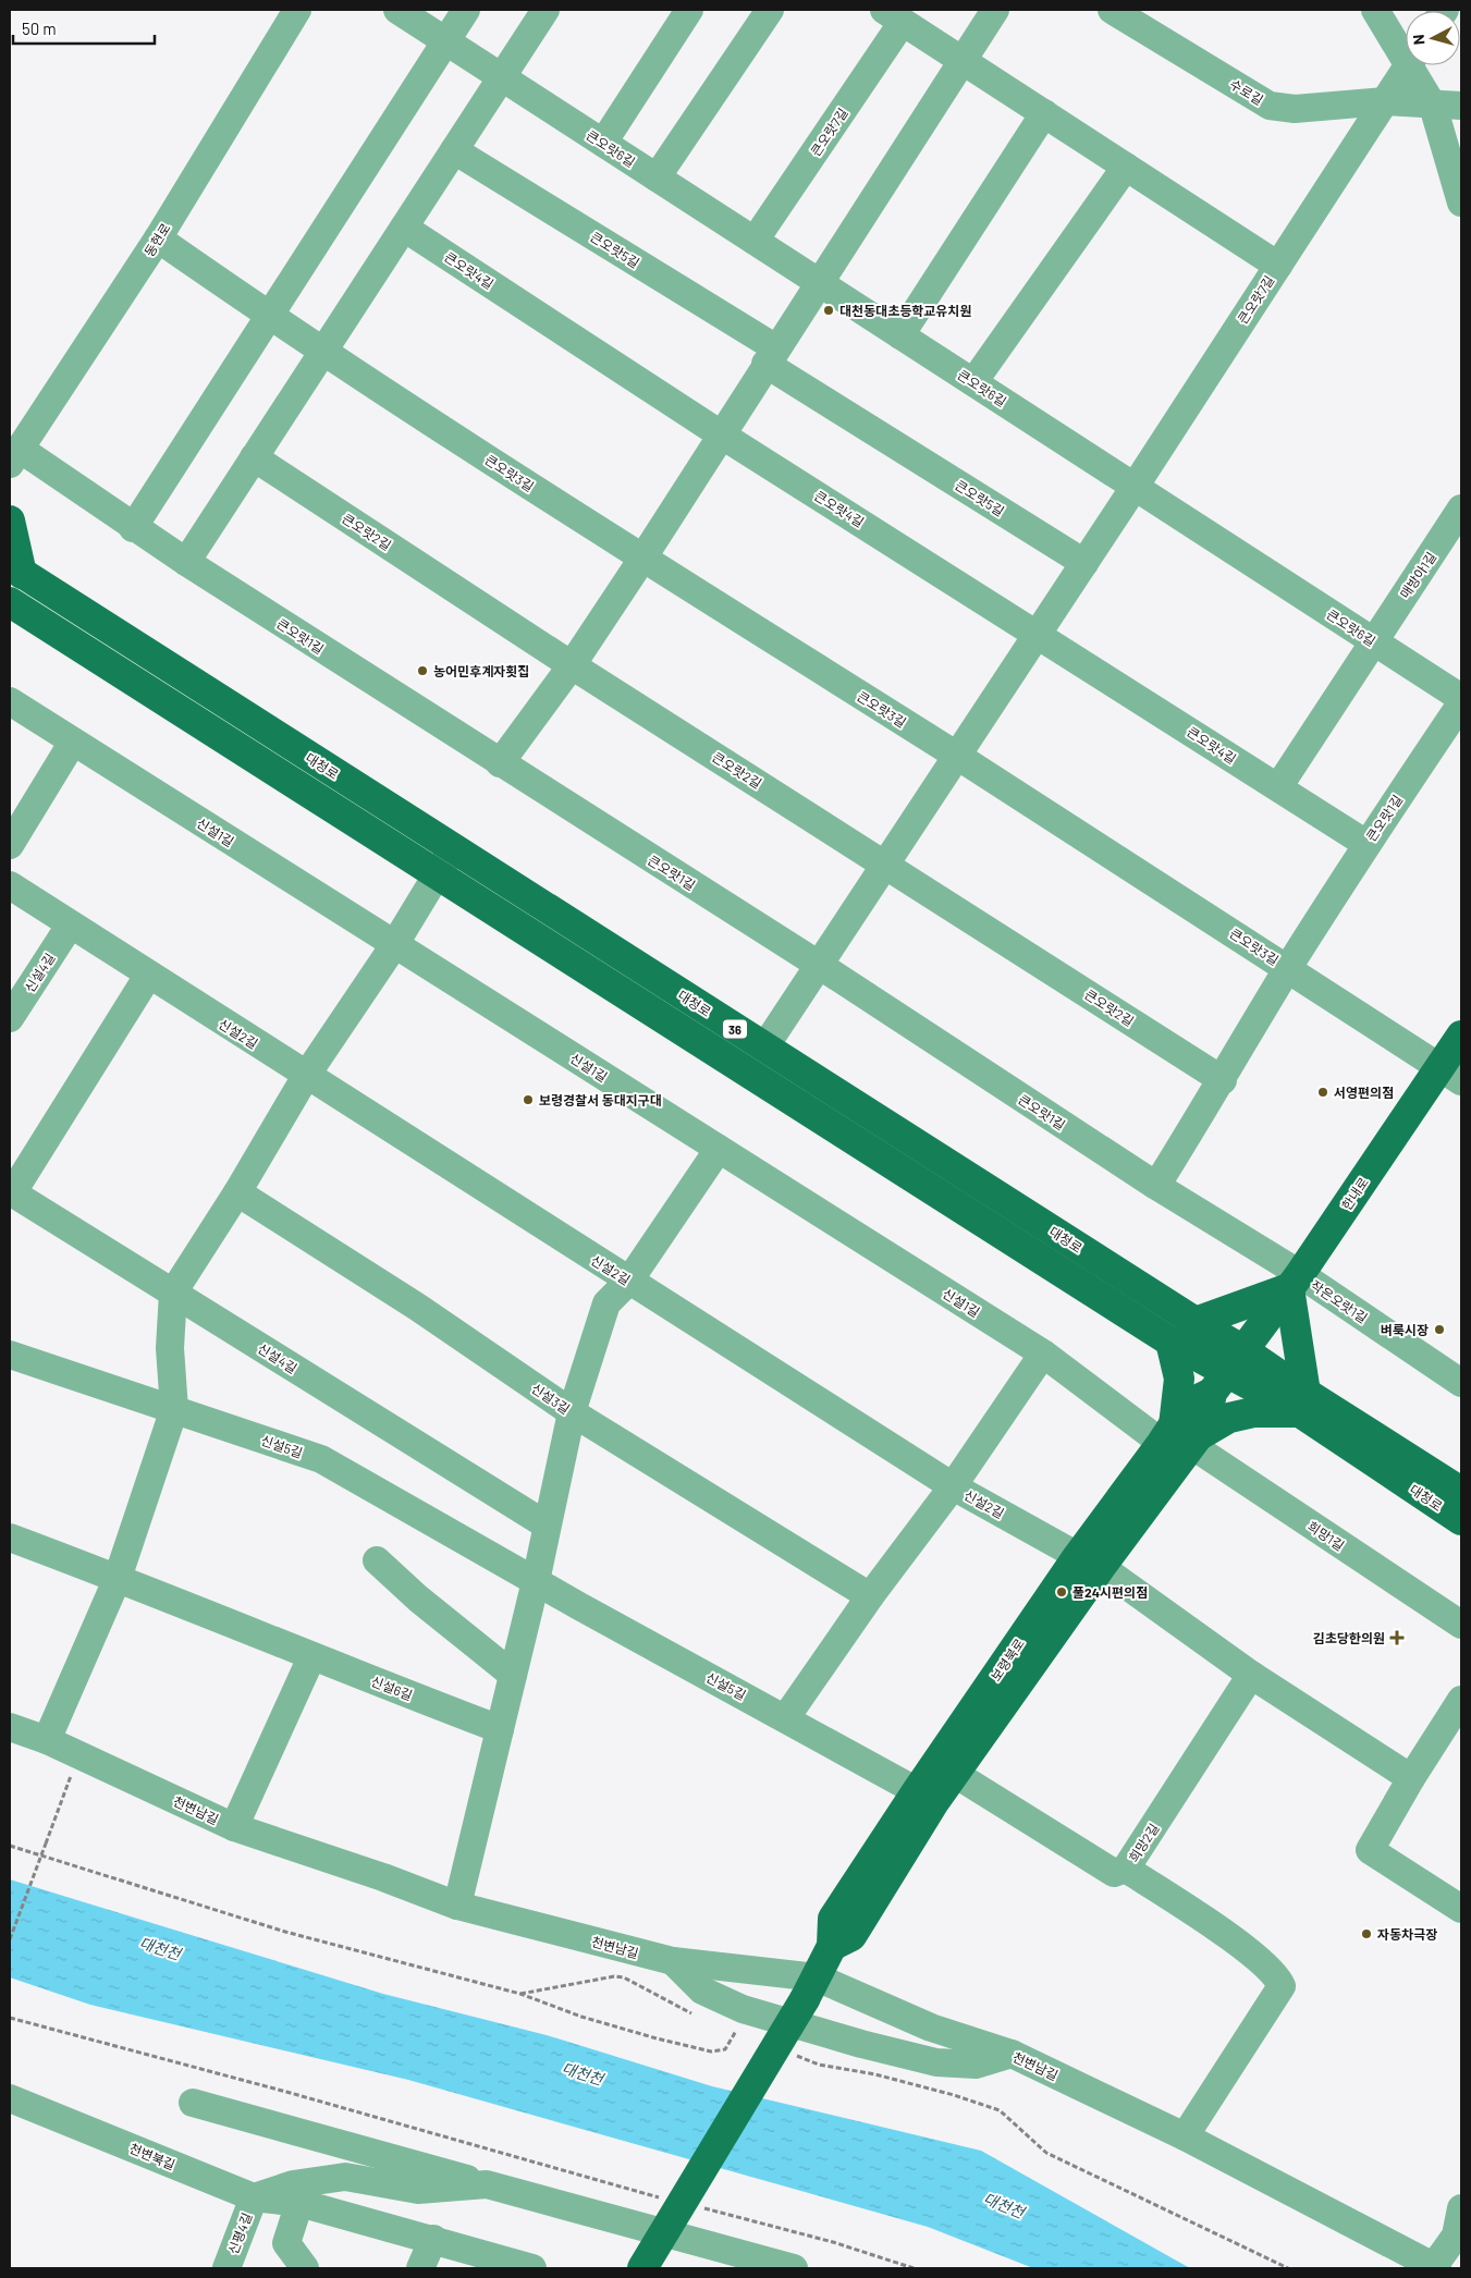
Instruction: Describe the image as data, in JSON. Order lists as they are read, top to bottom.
{
  "streets": {
    "main road": [
      "대청로",
      "36",
      "한내로",
      "보령북로"
    ],
    "street": [
      "수로길",
      "큰오랏7길",
      "큰오랏6길",
      "동현로",
      "큰오랏5길",
      "큰오랏4길",
      "큰오랏3길",
      "큰오랏2길",
      "매방아1길",
      "큰오랏1길",
      "신설1길",
      "신설4길",
      "신설2길",
      "작은오랏1길",
      "신설3길",
      "신설5길",
      "희망1길",
      "신설6길",
      "천변남길",
      "희망2길",
      "천변북길",
      "신평4길"
    ]
  },
  "crossings": [
    ["큰오랏7길", "큰오랏6길"],
    ["큰오랏7길", "큰오랏5길"],
    ["큰오랏7길", "큰오랏4길"],
    ["큰오랏7길", "큰오랏3길"],
    ["큰오랏7길", "큰오랏2길"],
    ["큰오랏7길", "큰오랏1길"],
    ["큰오랏7길", "대청로"],
    ["큰오랏6길", "매방아1길"],
    ["동현로", "큰오랏3길"],
    ["동현로", "큰오랏1길"],
    ["큰오랏4길", "큰오랏1길"],
    ["큰오랏3길", "큰오랏1길"],
    ["큰오랏3길", "한내로"],
    ["큰오랏2길", "큰오랏1길"],
    ["큰오랏1길", "한내로"],
    ["큰오랏1길", "작은오랏1길"],
    ["대청로", "한내로"],
    ["대청로", "보령북로"],
    ["신설1길", "희망1길"],
    ["신설1길", "보령북로"],
    ["신설4길", "신설2길"],
    ["신설2길", "보령북로"],
    ["한내로", "작은오랏1길"],
    ["한내로", "보령북로"],
    ["신설5길", "보령북로"],
    ["희망1길", "보령북로"],
    ["보령북로", "천변남길"],
    ["보령북로", "희망2길"],
    ["천변북길", "신평4길"]
  ],
  "water": ["대천천"],
  "places": {
    "other": [
      "대천동대초등학교유치원",
      "농어민후계자횟집",
      "서영편의점",
      "보령경찰서 동대지구대",
      "벼룩시장",
      "풀24시편의점",
      "자동차극장"
    ],
    "health": ["김초당한의원"]
  },
  "scale_bar": "50 m",
  "north": "left"
}
